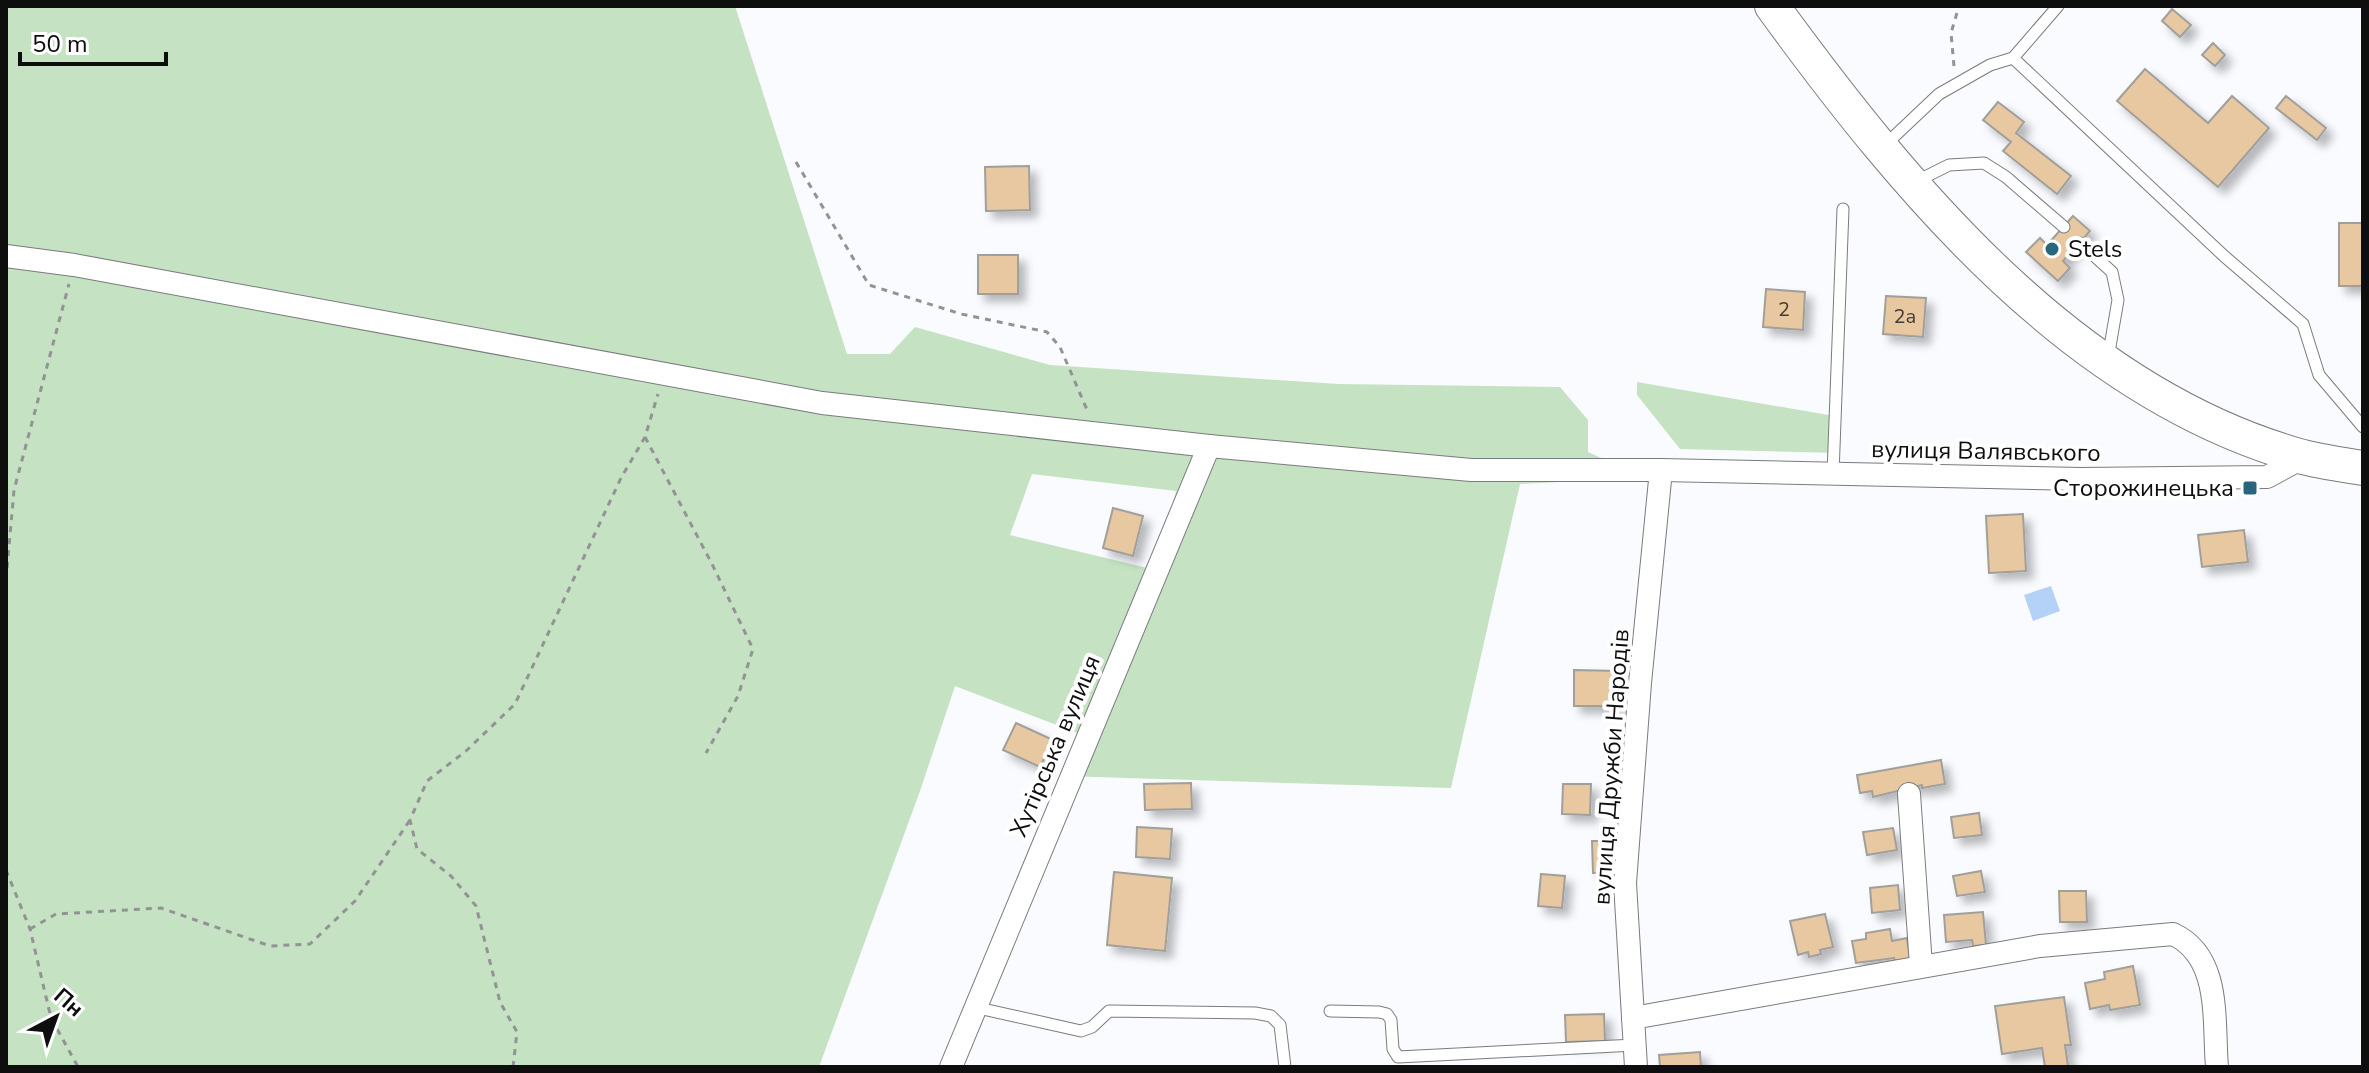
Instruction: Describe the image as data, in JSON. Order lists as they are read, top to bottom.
{
  "streets": {
    "street": ["вулиця Валявського", "Хутірська вулиця", "вулиця Дружби Народів"]
  },
  "crossings": [
    ["вулиця Валявського", "Хутірська вулиця"],
    ["вулиця Валявського", "вулиця Дружби Народів"]
  ],
  "places": {
    "other": ["Stels"],
    "transit": ["Сторожинецька"]
  },
  "house_numbers": ["2", "2а"],
  "scale_bar": "50 m",
  "north": "top right"
}
